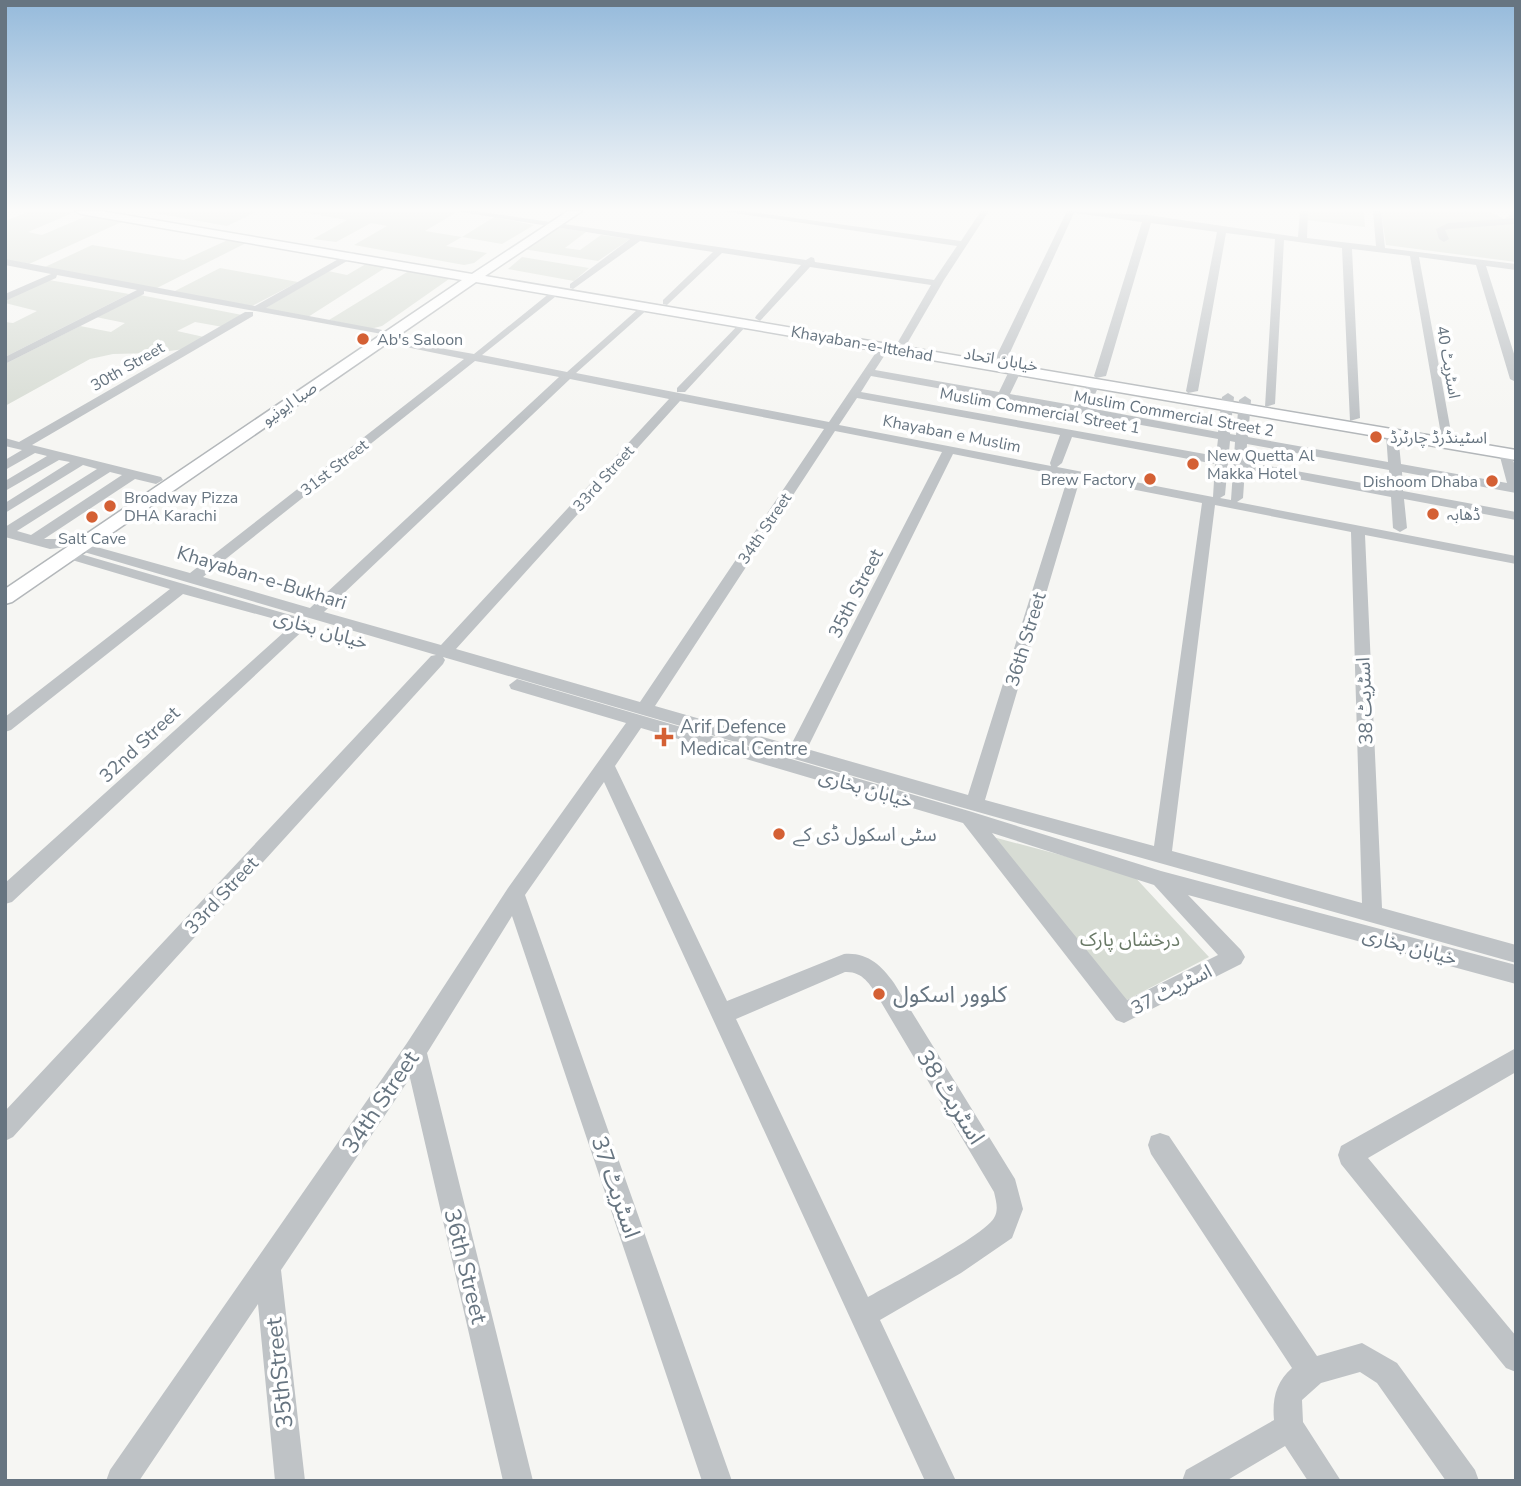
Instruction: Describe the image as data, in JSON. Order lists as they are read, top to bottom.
{
  "streets": {
    "main road": ["Khayaban-e-Ittehad", "خیابان اتحاد", "صبا ایونیو"],
    "street": [
      "اسٹریٹ 40",
      "30th Street",
      "Muslim Commercial Street 1",
      "Muslim Commercial Street 2",
      "Khayaban e Muslim",
      "31st Street",
      "33rd Street",
      "34th Street",
      "35th Street",
      "خیابان بخاری",
      "36th Street",
      "اسٹریٹ 38",
      "32nd Street",
      "اسٹریٹ 37",
      "35thStreet"
    ]
  },
  "crossings": [
    ["Khayaban-e-Ittehad", "خیابان اتحاد"],
    ["Khayaban-e-Ittehad", "31st Street"],
    ["Khayaban-e-Ittehad", "33rd Street"],
    ["Khayaban-e-Ittehad", "34th Street"],
    ["Khayaban-e-Ittehad", "32nd Street"],
    ["30th Street", "Khayaban e Muslim"],
    ["صبا ایونیو", "Khayaban e Muslim"],
    ["صبا ایونیو", "خیابان بخاری"],
    ["Muslim Commercial Street 1", "34th Street"],
    ["Muslim Commercial Street 2", "34th Street"],
    ["Khayaban e Muslim", "31st Street"],
    ["Khayaban e Muslim", "33rd Street"],
    ["Khayaban e Muslim", "34th Street"],
    ["Khayaban e Muslim", "35th Street"],
    ["Khayaban e Muslim", "36th Street"],
    ["Khayaban e Muslim", "اسٹریٹ 38"],
    ["Khayaban e Muslim", "32nd Street"],
    ["31st Street", "خیابان بخاری"],
    ["33rd Street", "خیابان بخاری"],
    ["34th Street", "خیابان بخاری"],
    ["34th Street", "36th Street"],
    ["34th Street", "اسٹریٹ 37"],
    ["34th Street", "35thStreet"],
    ["35th Street", "خیابان بخاری"],
    ["خیابان بخاری", "36th Street"],
    ["خیابان بخاری", "اسٹریٹ 38"],
    ["خیابان بخاری", "32nd Street"],
    ["خیابان بخاری", "اسٹریٹ 37"],
    ["36th Street", "اسٹریٹ 37"]
  ],
  "parks": ["درخشاں پارک"],
  "places": {
    "other": [
      "Ab's Saloon",
      "اسٹینڈرڈ چارٹرڈ",
      "New Quetta Al Makka Hotel",
      "Brew Factory",
      "Dishoom Dhaba",
      "Broadway Pizza DHA Karachi",
      "ڈھابہ",
      "Salt Cave",
      "سٹی اسکول ڈی کے",
      "کلوور اسکول"
    ],
    "health": ["Arif Defence Medical Centre"]
  }
}
